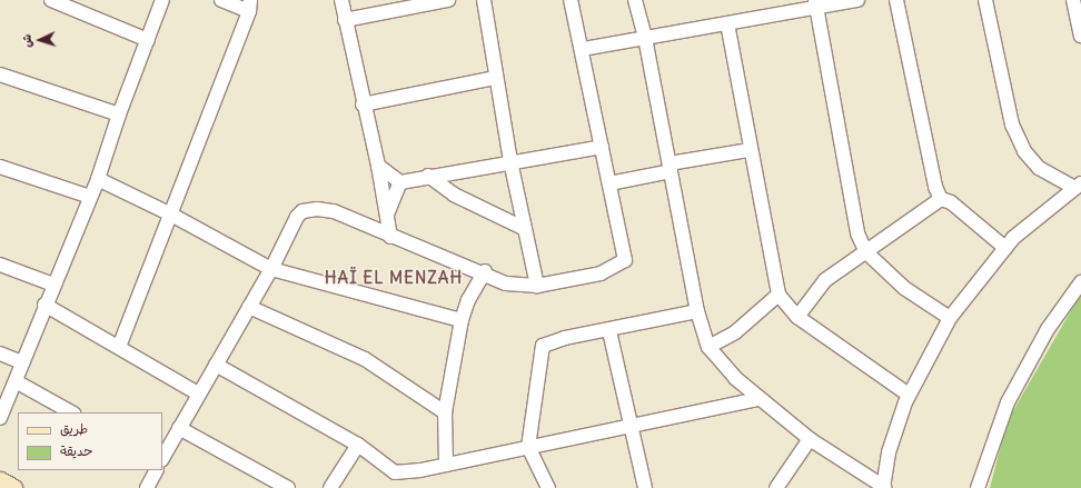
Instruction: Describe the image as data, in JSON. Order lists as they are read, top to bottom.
{
  "districts": ["HAÏ EL MENZAH"],
  "legend": ["طريق", "حديقة"],
  "north": "left"
}
